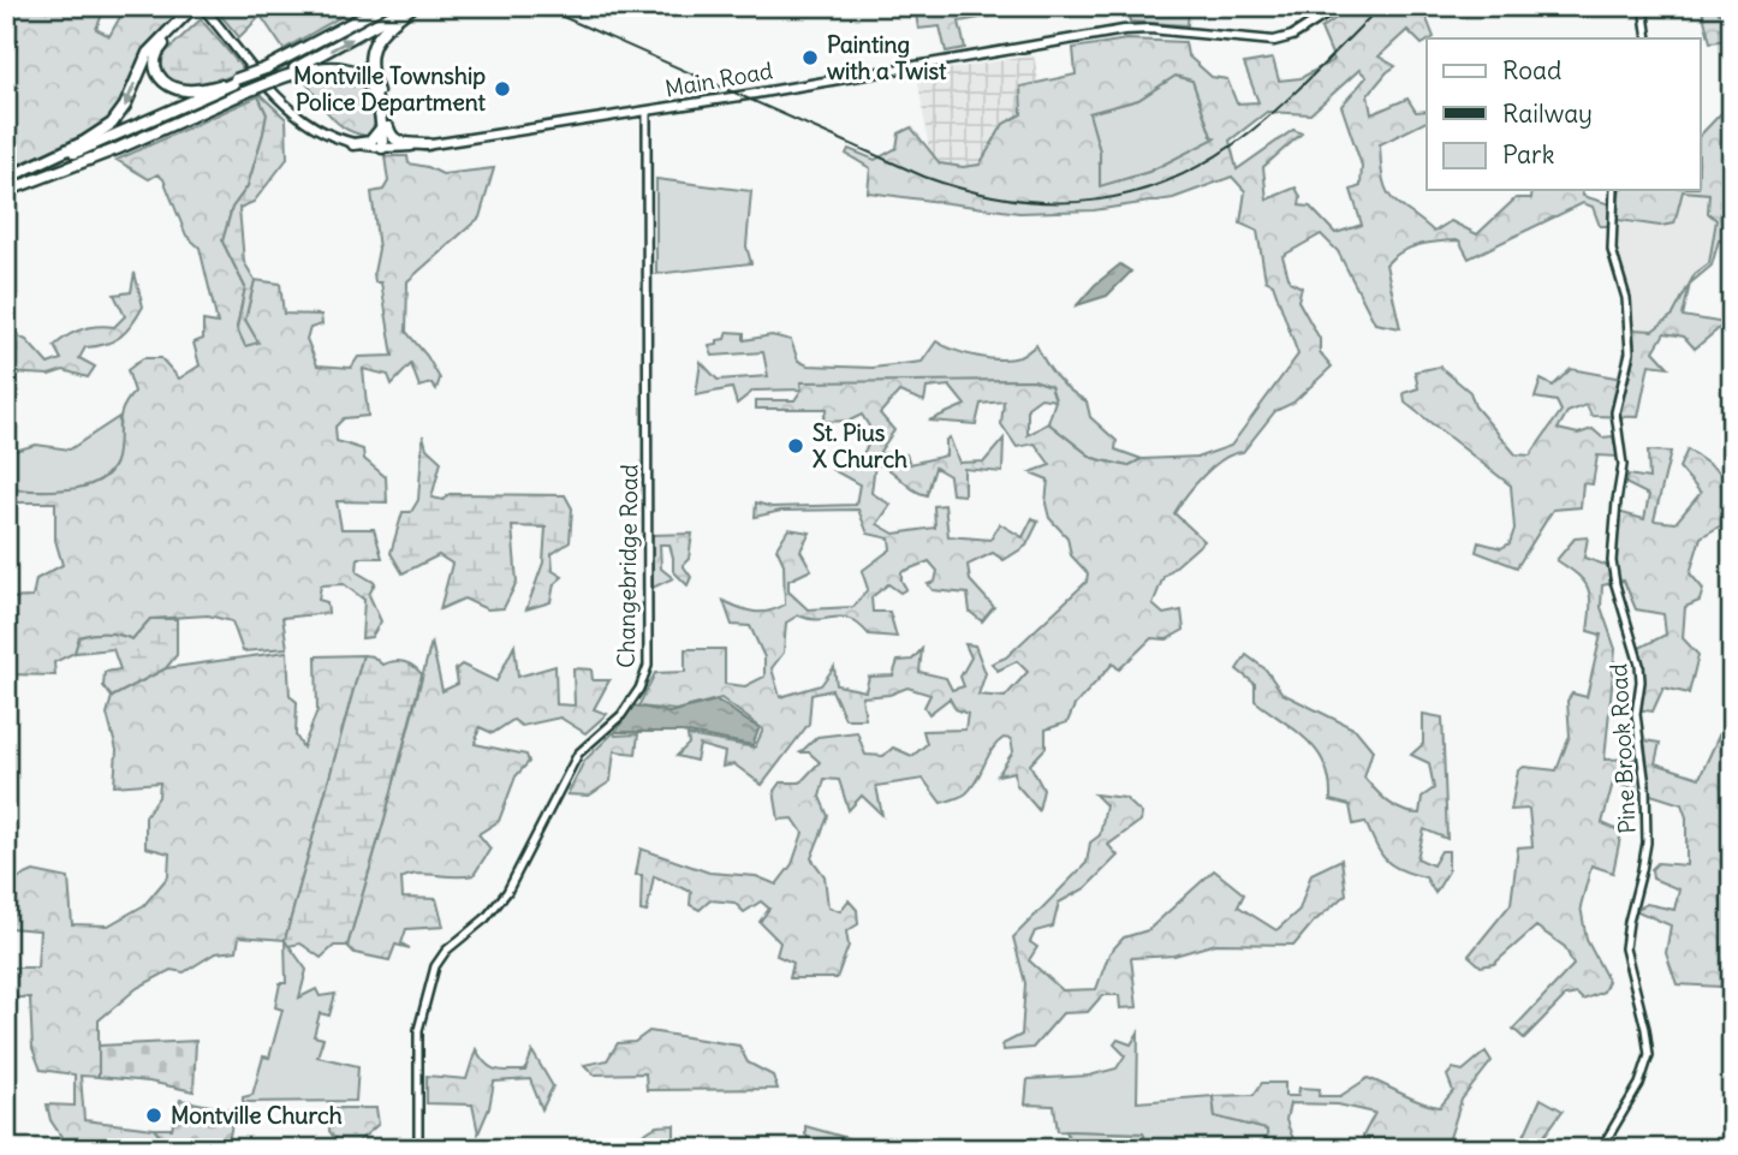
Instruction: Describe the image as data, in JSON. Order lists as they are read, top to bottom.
{
  "streets": {
    "main road": ["Main Road", "Changebridge Road", "Pine Brook Road"]
  },
  "crossings": [
    ["Main Road", "Changebridge Road"]
  ],
  "places": [
    "Painting with a Twist",
    "Montville Township Police Department",
    "St. Pius X Church",
    "Montville Church"
  ],
  "legend": ["Road", "Railway", "Park"]
}
